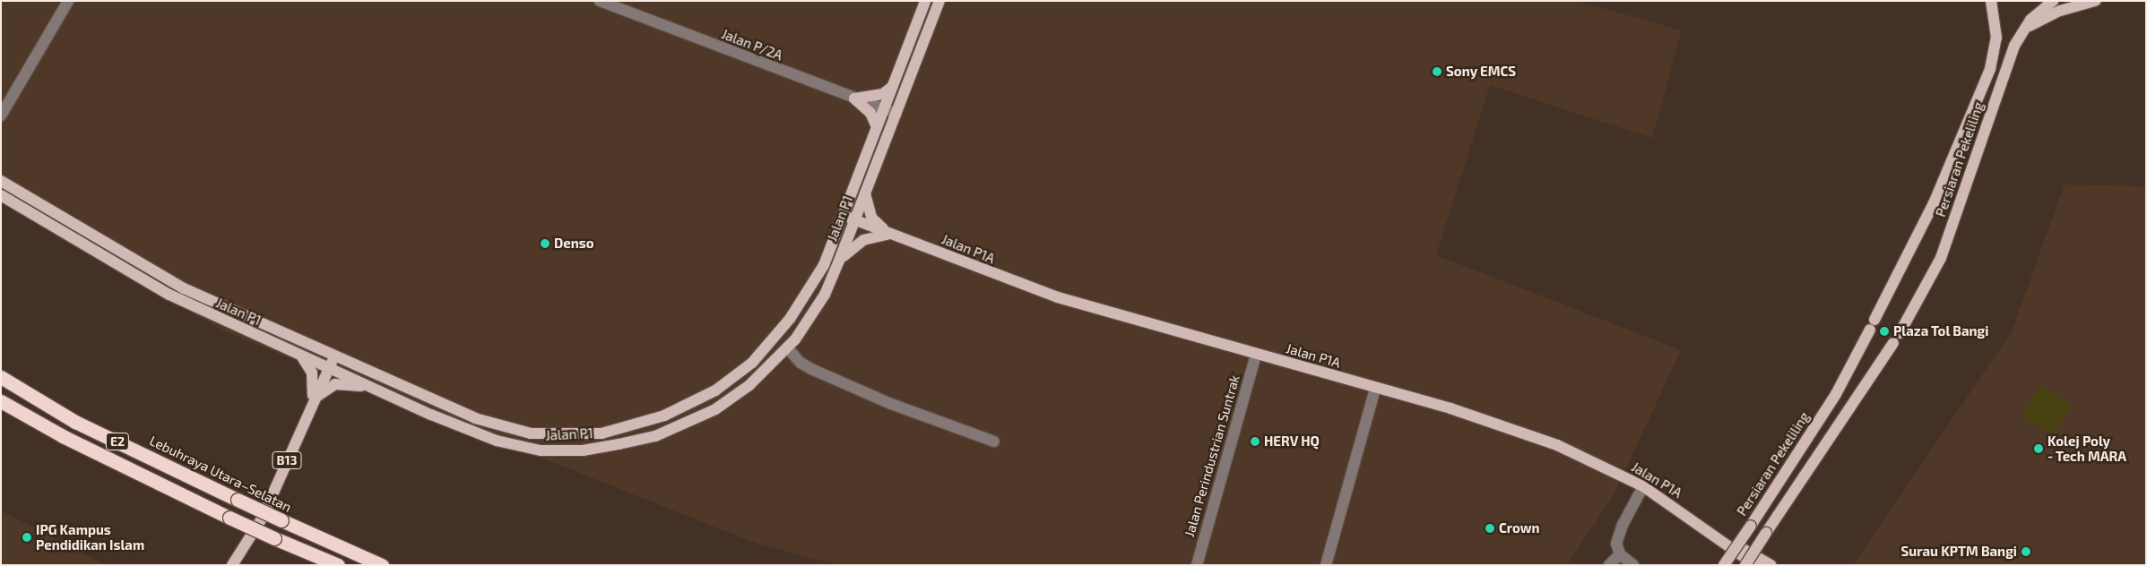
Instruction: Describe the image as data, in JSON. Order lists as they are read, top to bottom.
{
  "streets": {
    "highway": ["E2", "Lebuhraya Utara–Selatan"],
    "main road": [
      "Persiaran Pekeliling",
      "Jalan P1",
      "Jalan P1A",
      "B13"
    ],
    "street": ["Jalan P/2A", "Jalan Perindustrian Suntrak"]
  },
  "crossings": [
    ["Jalan P/2A", "Jalan P1"],
    ["Jalan P1", "Jalan P1A"],
    ["Jalan P1", "B13"],
    ["Jalan P1A", "Jalan Perindustrian Suntrak"]
  ],
  "places": [
    "Sony EMCS",
    "Denso",
    "Plaza Tol Bangi",
    "HERV HQ",
    "Kolej Poly - Tech MARA",
    "Crown",
    "IPG Kampus Pendidikan Islam",
    "Surau KPTM Bangi"
  ]
}
